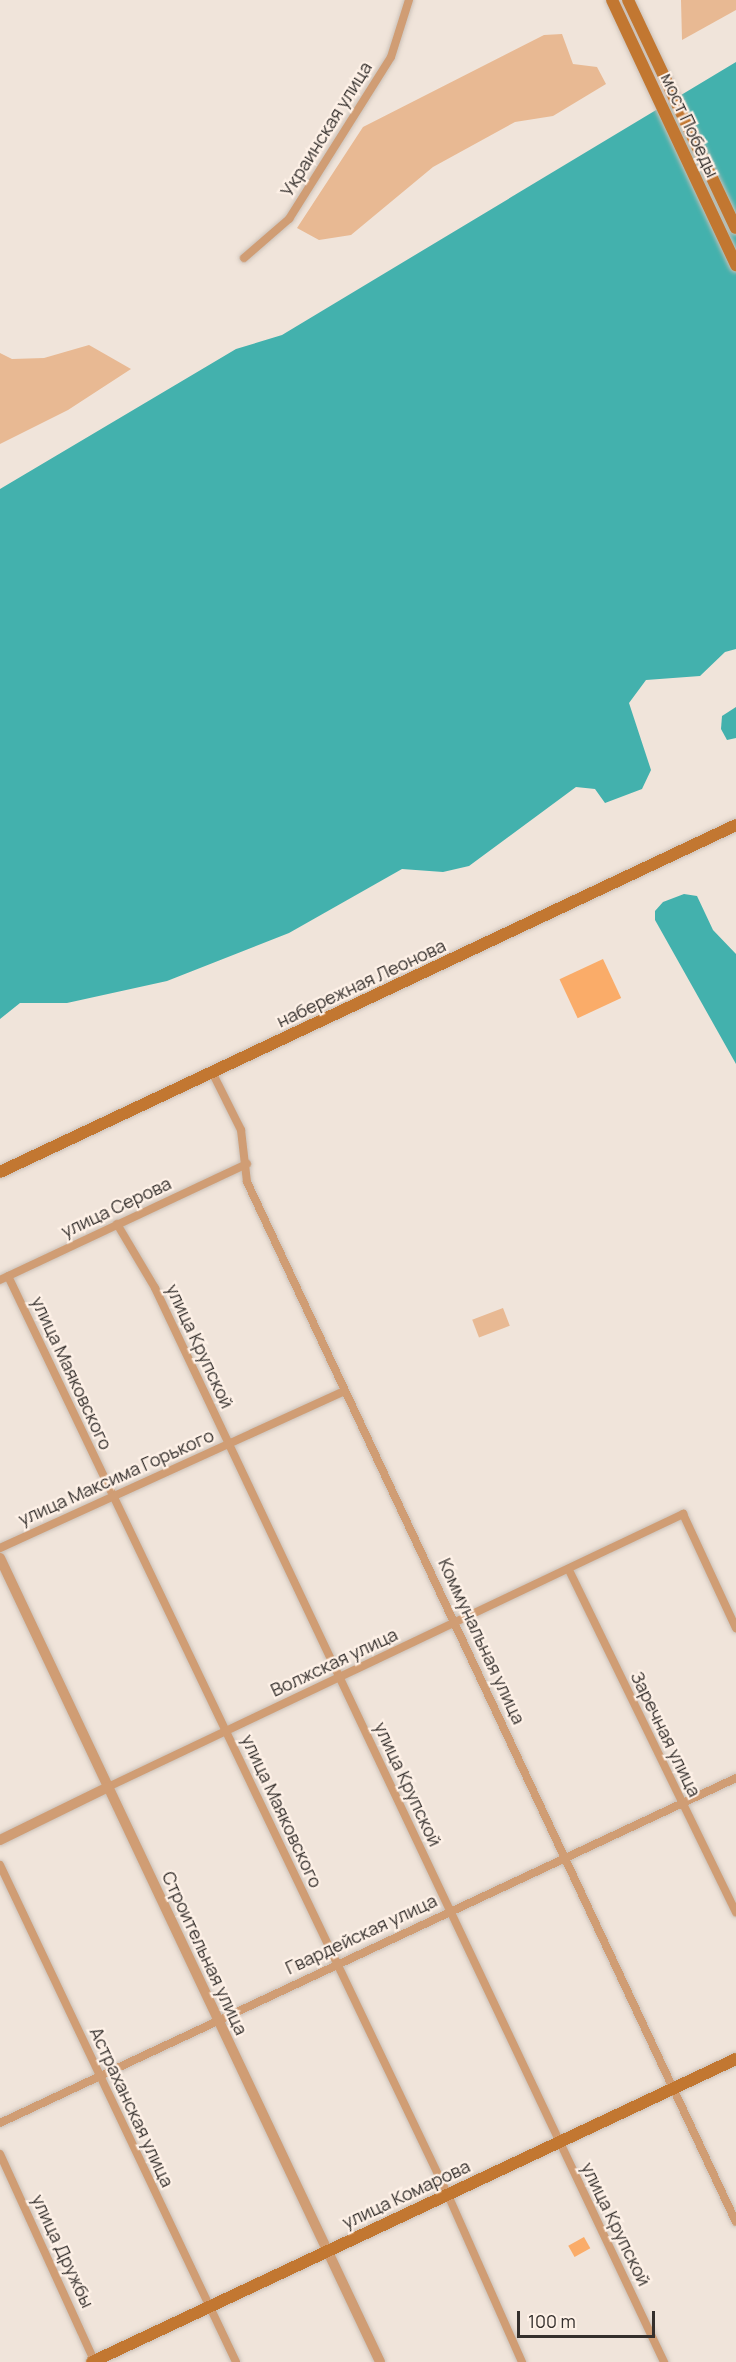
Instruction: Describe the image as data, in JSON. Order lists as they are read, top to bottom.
{
  "streets": {
    "main road": ["мост Победы", "набережная Леонова", "улица Комарова"],
    "street": [
      "Украинская улица",
      "улица Серова",
      "улица Крупской",
      "улица Маяковского",
      "улица Максима Горького",
      "Коммунальная улица",
      "Волжская улица",
      "Заречная улица",
      "Гвардейская улица",
      "Строительная улица",
      "Астраханская улица",
      "улица Дружбы"
    ]
  },
  "crossings": [
    ["набережная Леонова", "Коммунальная улица"],
    ["улица Серова", "улица Крупской"],
    ["улица Серова", "улица Маяковского"],
    ["улица Серова", "Коммунальная улица"],
    ["улица Крупской", "улица Максима Горького"],
    ["улица Крупской", "Волжская улица"],
    ["улица Крупской", "Гвардейская улица"],
    ["улица Крупской", "улица Комарова"],
    ["улица Маяковского", "улица Максима Горького"],
    ["улица Маяковского", "Волжская улица"],
    ["улица Маяковского", "Гвардейская улица"],
    ["улица Маяковского", "улица Комарова"],
    ["улица Максима Горького", "Коммунальная улица"],
    ["Коммунальная улица", "Волжская улица"],
    ["Коммунальная улица", "Гвардейская улица"],
    ["Коммунальная улица", "улица Комарова"],
    ["Волжская улица", "Заречная улица"],
    ["Волжская улица", "Строительная улица"],
    ["Заречная улица", "Гвардейская улица"],
    ["Гвардейская улица", "Строительная улица"],
    ["Гвардейская улица", "Астраханская улица"],
    ["Строительная улица", "улица Комарова"],
    ["Астраханская улица", "улица Комарова"],
    ["улица Комарова", "улица Дружбы"]
  ],
  "scale_bar": "100 m"
}
